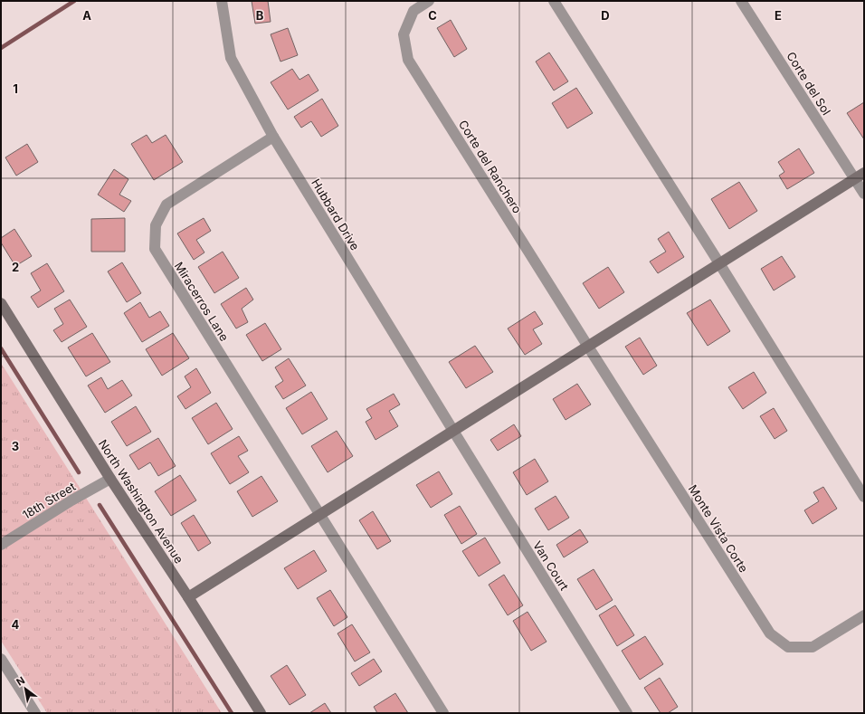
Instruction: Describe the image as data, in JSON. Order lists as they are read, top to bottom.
{
  "streets": {
    "street": [
      "Corte del Sol",
      "Corte del Ranchero",
      "Hubbard Drive",
      "Miracerros Lane",
      "18th Street",
      "North Washington Avenue",
      "Monte Vista Corte",
      "Van Court"
    ]
  },
  "crossings": [
    ["Corte del Ranchero", "Monte Vista Corte"],
    ["Hubbard Drive", "Miracerros Lane"],
    ["Hubbard Drive", "Van Court"],
    ["18th Street", "North Washington Avenue"]
  ],
  "north": "top left",
  "grid": {
    "columns": [
      "A",
      "B",
      "C",
      "D",
      "E"
    ],
    "rows": [
      "1",
      "2",
      "3",
      "4"
    ]
  }
}
